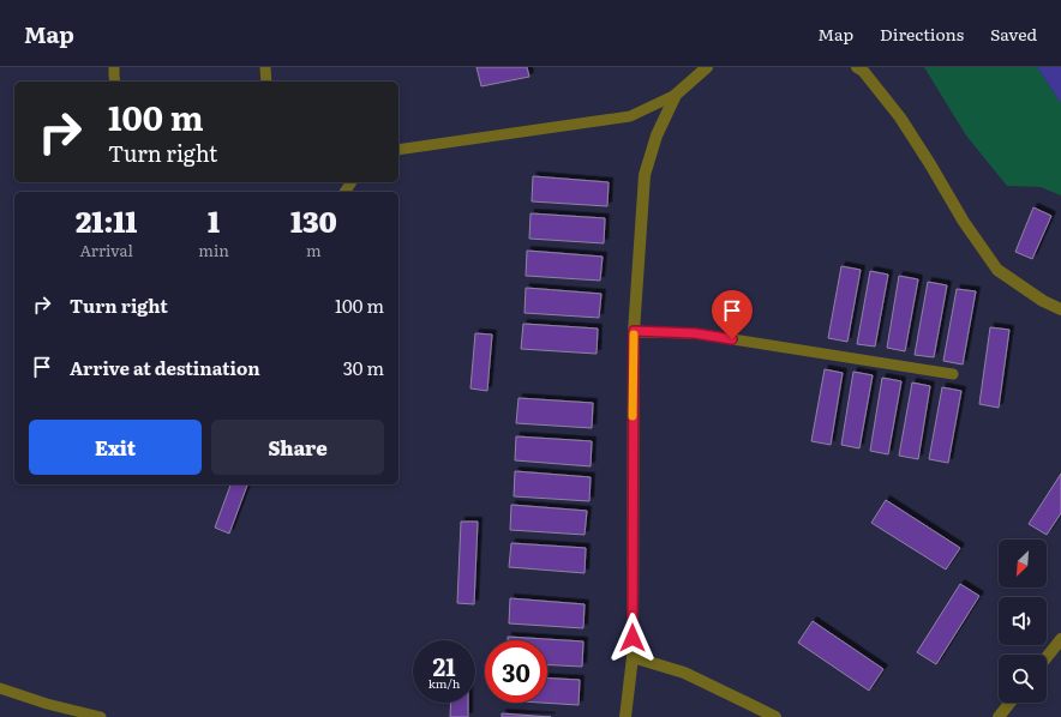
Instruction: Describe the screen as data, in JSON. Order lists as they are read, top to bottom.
{
  "north": "bottom left",
  "page": {
    "header": "Map",
    "nav": ["Map", "Directions", "Saved"],
    "turn": ["100 m", "Turn right"],
    "eta": [
      "21:11",
      "Arrival",
      "1",
      "min",
      "130",
      "m"
    ],
    "list": [
      {
        "name": "Turn right",
        "value": "100 m"
      },
      {
        "name": "Arrive at destination",
        "value": "30 m"
      }
    ],
    "buttons": ["Exit", "Share"],
    "speed": "21 km/h",
    "limit": "30"
  }
}
